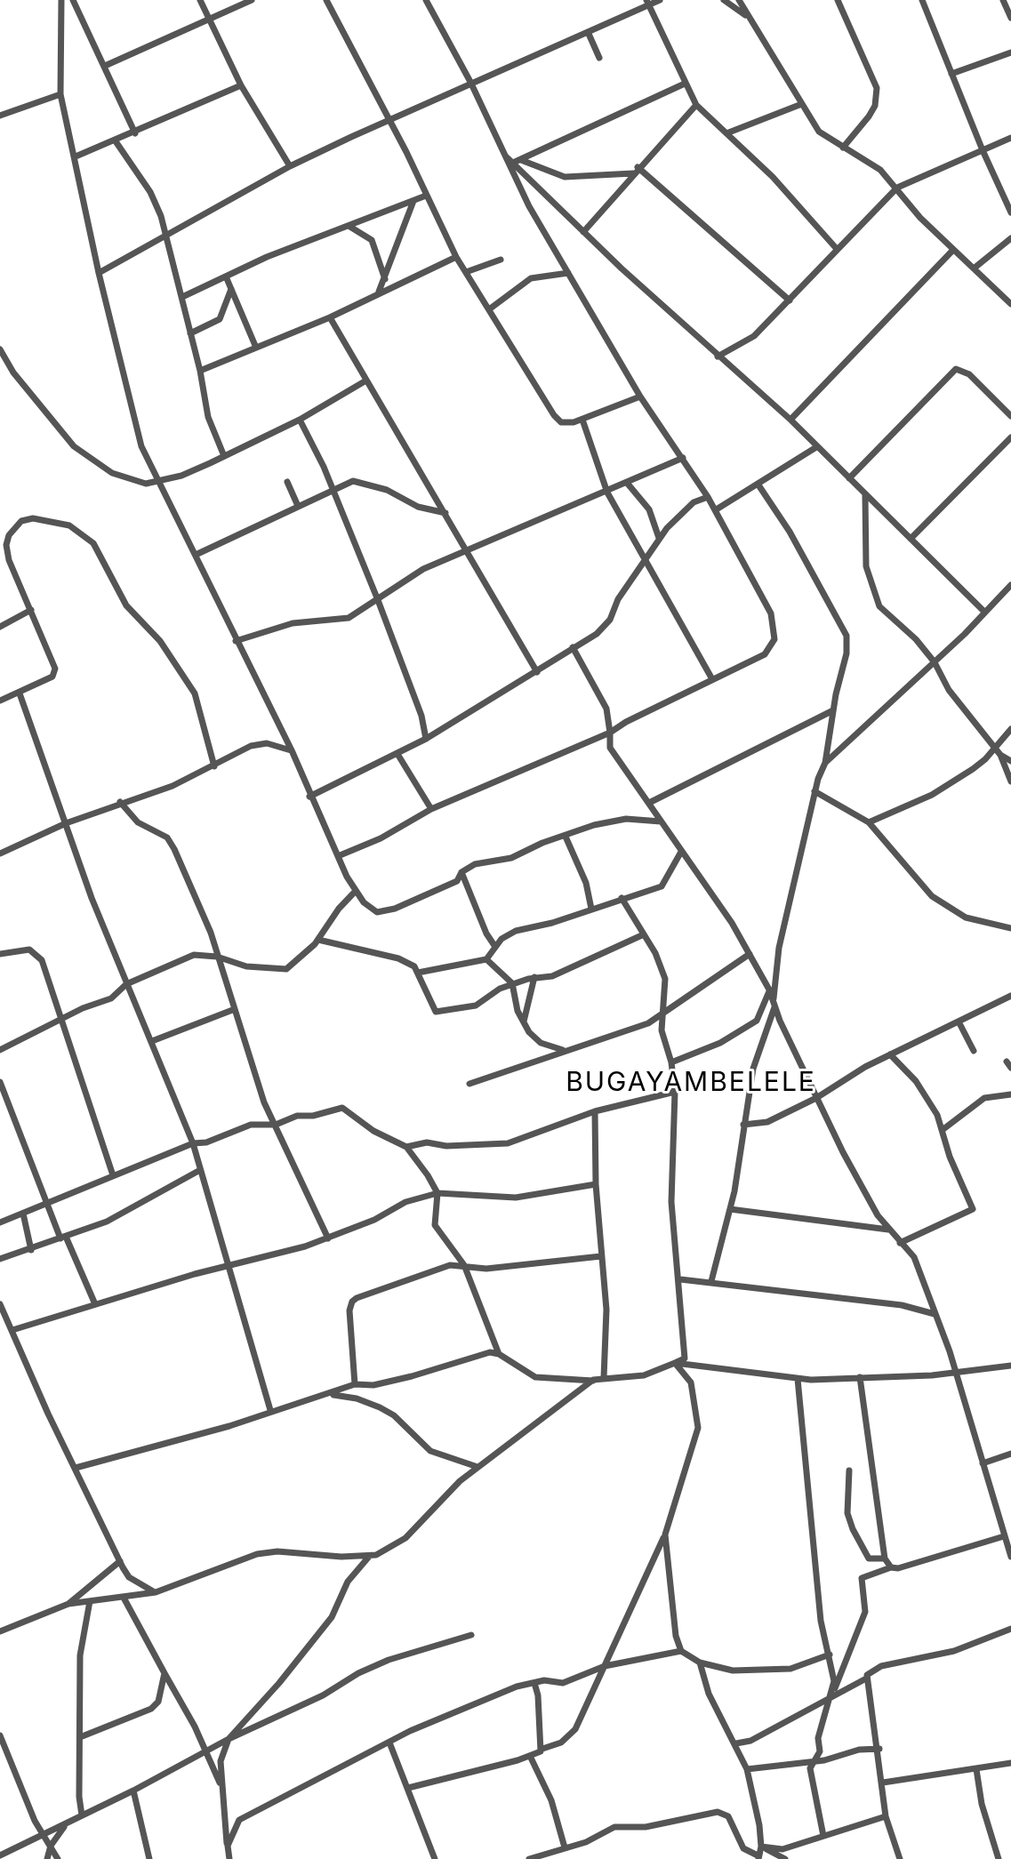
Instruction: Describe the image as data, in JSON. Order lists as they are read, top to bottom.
{
  "districts": ["BUGAYAMBELELE"]
}
